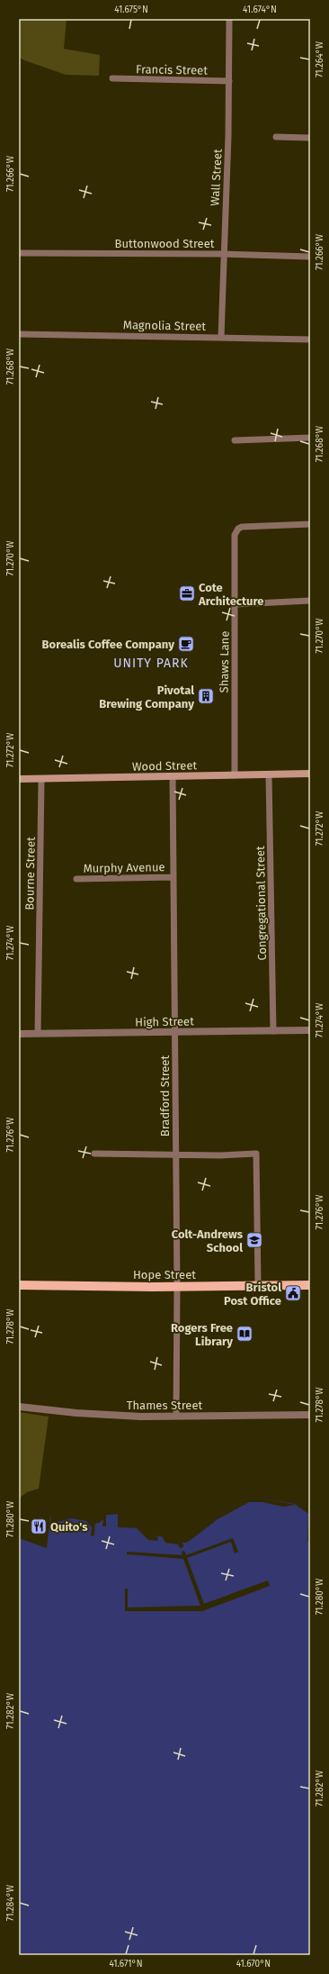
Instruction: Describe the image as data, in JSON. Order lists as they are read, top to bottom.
{
  "streets": {
    "main road": ["Wood Street", "Hope Street"],
    "street": [
      "Francis Street",
      "Wall Street",
      "Buttonwood Street",
      "Magnolia Street",
      "Shaws Lane",
      "Murphy Avenue",
      "Bourne Street",
      "Congregational Street",
      "High Street",
      "Bradford Street",
      "Thames Street"
    ]
  },
  "crossings": [
    ["Francis Street", "Wall Street"],
    ["Wall Street", "Buttonwood Street"],
    ["Wall Street", "Magnolia Street"],
    ["Shaws Lane", "Wood Street"],
    ["Wood Street", "Bourne Street"],
    ["Wood Street", "Congregational Street"],
    ["Wood Street", "Bradford Street"],
    ["Murphy Avenue", "Bradford Street"],
    ["Bourne Street", "High Street"],
    ["Congregational Street", "High Street"],
    ["High Street", "Bradford Street"],
    ["Bradford Street", "Hope Street"],
    ["Bradford Street", "Thames Street"]
  ],
  "districts": ["UNITY PARK"],
  "places": {
    "office": ["Cote Architecture"],
    "cafe": ["Borealis Coffee Company"],
    "building": ["Pivotal Brewing Company"],
    "school or university": ["Colt-Andrews School"],
    "public building": ["Bristol Post Office"],
    "library": ["Rogers Free Library"],
    "restaurant": ["Quito's"]
  },
  "coordinates": [
    "41.675°N",
    "41.674°N",
    "71.264°W",
    "71.266°W",
    "71.268°W",
    "71.270°W",
    "71.272°W",
    "71.274°W",
    "71.276°W",
    "71.278°W",
    "71.280°W",
    "71.282°W",
    "71.284°W",
    "41.671°N",
    "41.670°N"
  ]
}
